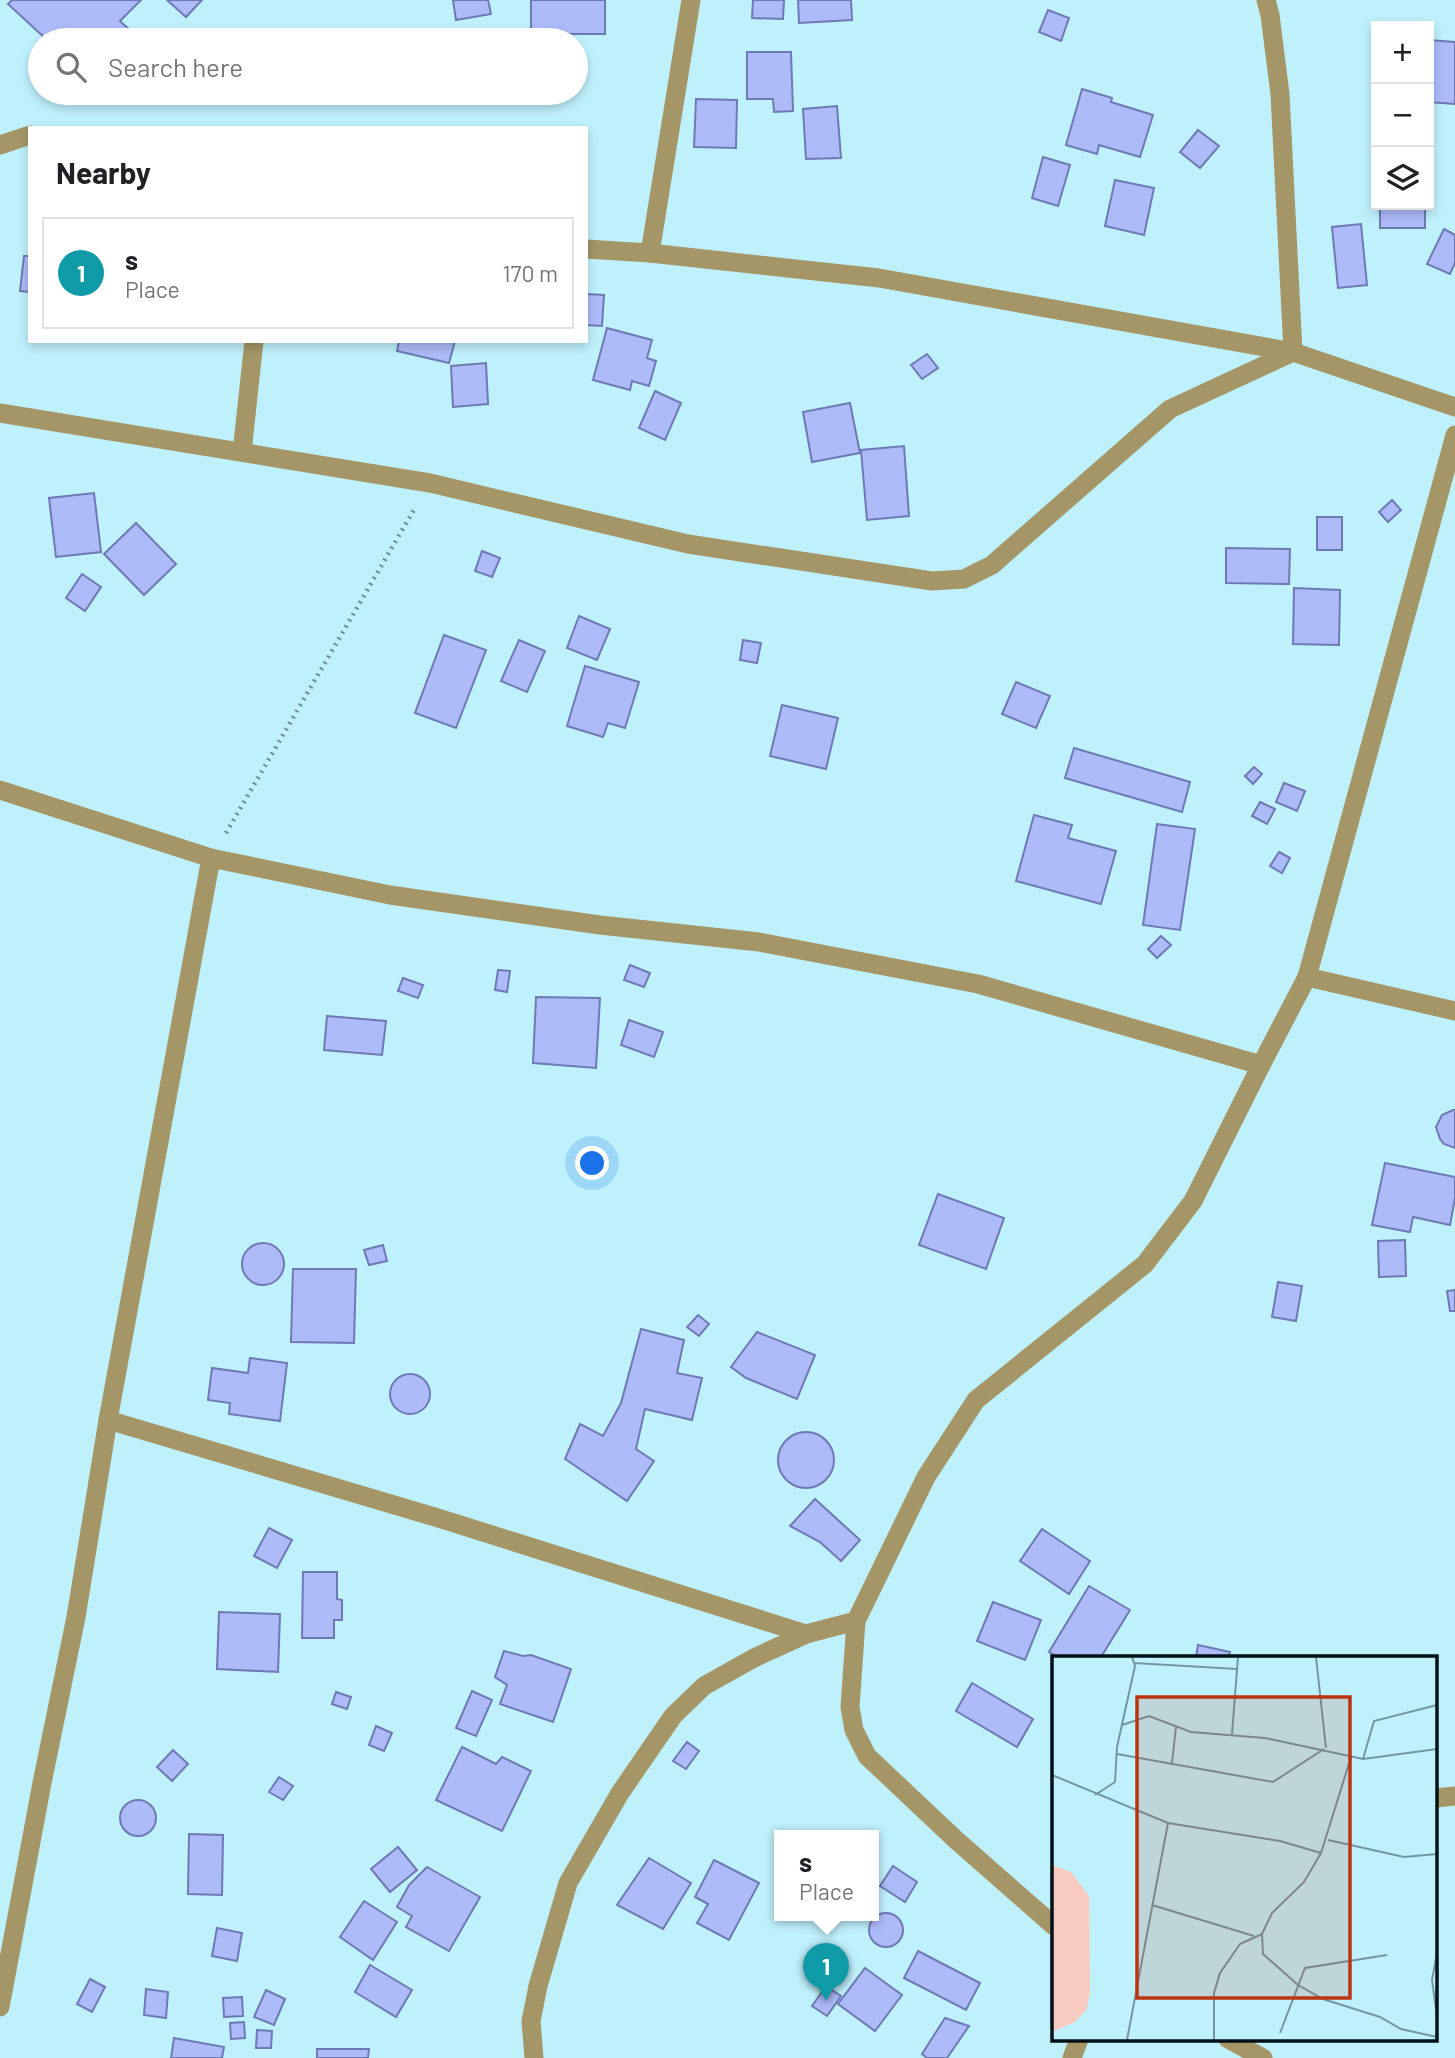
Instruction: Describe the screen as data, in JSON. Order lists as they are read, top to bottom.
{
  "page": {
    "map_buttons": ["+", "−"],
    "search": "Search here",
    "heading": "Nearby",
    "list": [
      {
        "mark": "1",
        "name": "s",
        "note": "Place",
        "value": "170 m"
      }
    ],
    "popup": ["s", "Place"],
    "pins": "1"
  }
}
